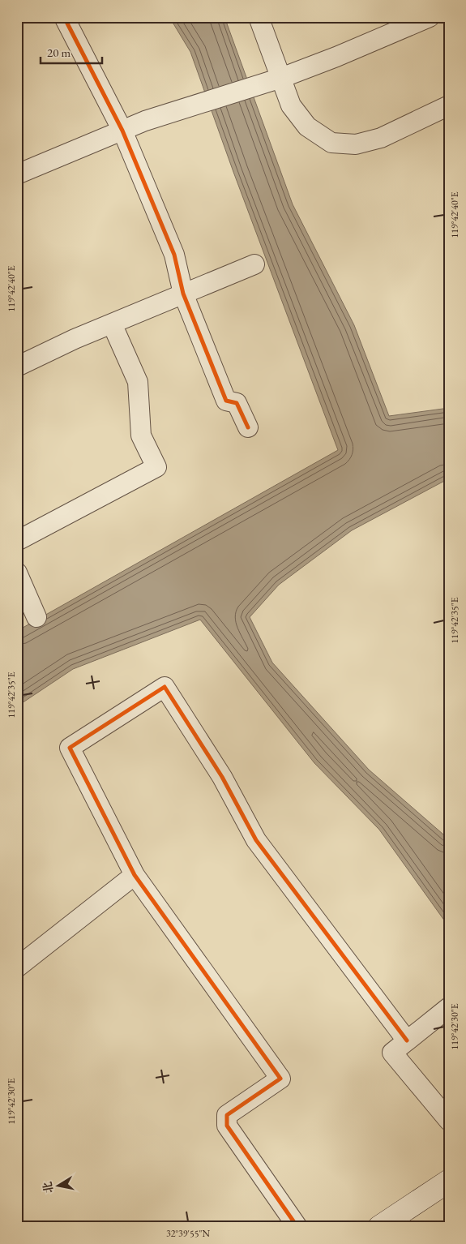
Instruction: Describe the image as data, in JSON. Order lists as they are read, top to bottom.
{
  "scale_bar": "20 m",
  "north": "left",
  "coordinates": [
    "119°42'40\"E",
    "119°42'35\"E",
    "119°42'30\"E",
    "32°39'55\"N"
  ]
}
